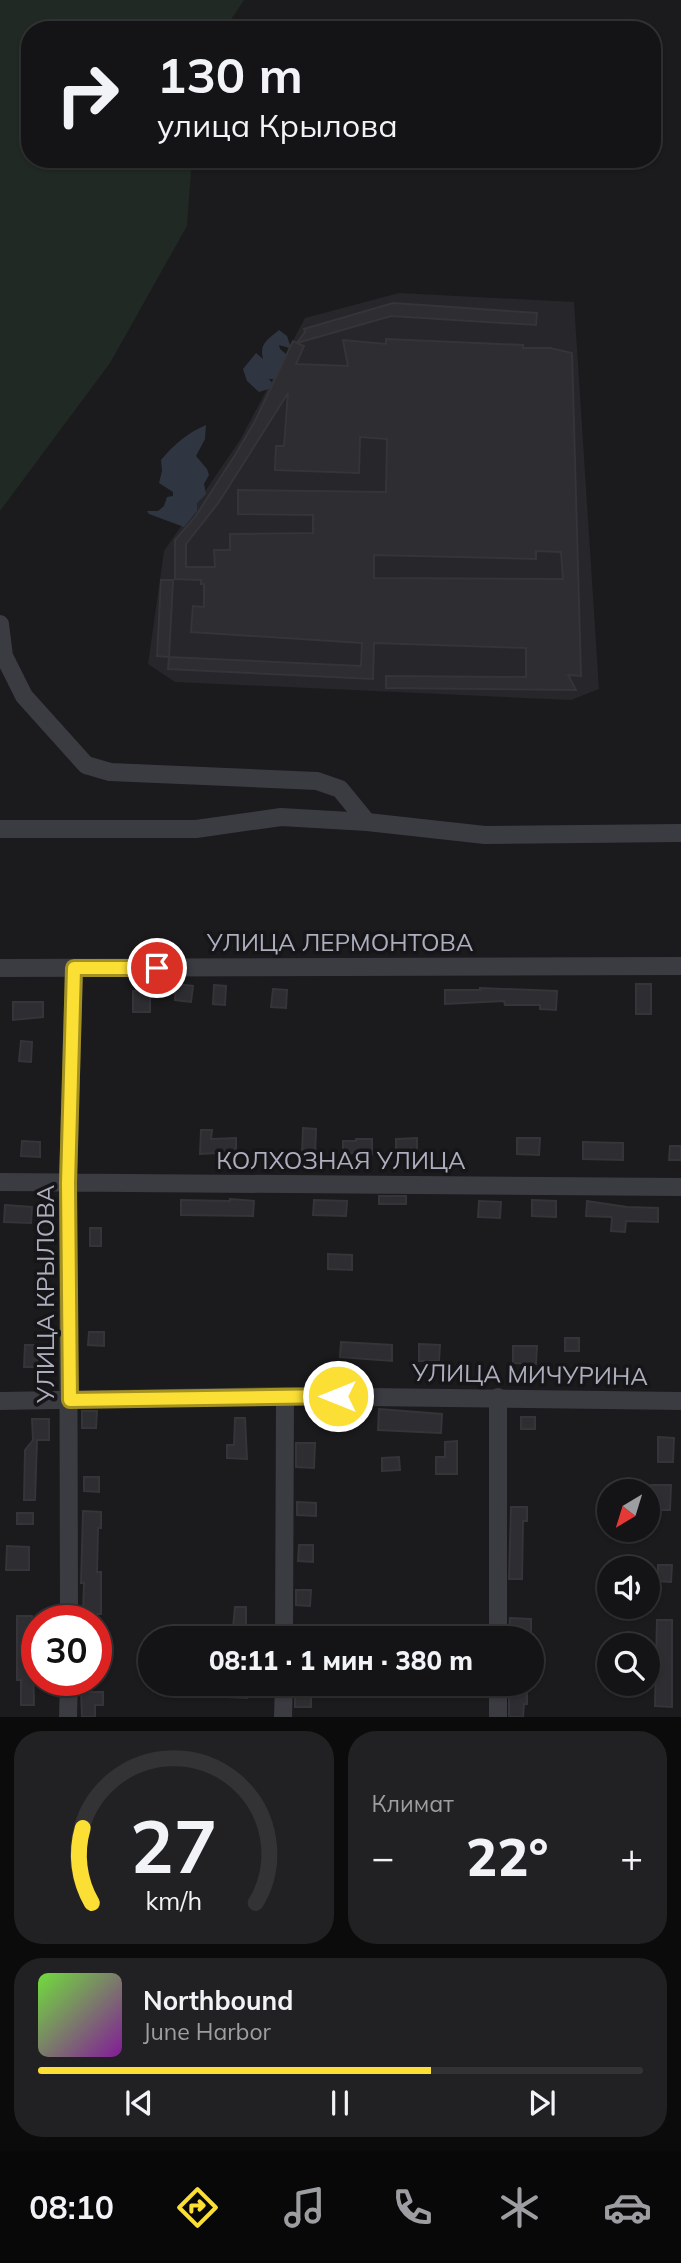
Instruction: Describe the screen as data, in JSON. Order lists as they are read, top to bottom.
{
  "streets": {
    "street": [
      "УЛИЦА ЛЕРМОНТОВА",
      "КОЛХОЗНАЯ УЛИЦА",
      "УЛИЦА КРЫЛОВА",
      "УЛИЦА МИЧУРИНА"
    ]
  },
  "crossings": [
    ["УЛИЦА ЛЕРМОНТОВА", "УЛИЦА КРЫЛОВА"],
    ["КОЛХОЗНАЯ УЛИЦА", "УЛИЦА КРЫЛОВА"],
    ["УЛИЦА КРЫЛОВА", "УЛИЦА МИЧУРИНА"]
  ],
  "north": "bottom left",
  "page": {
    "turn": ["130 m", "улица Крылова"],
    "limit": "30",
    "trip": "08:11 · 1 мин · 380 m",
    "tile": "Климат",
    "heat": ["−", "22°", "+"],
    "song": ["Northbound", "June Harbor"],
    "tabs": "08:10",
    "gauge": ["27", "km/h"]
  }
}
